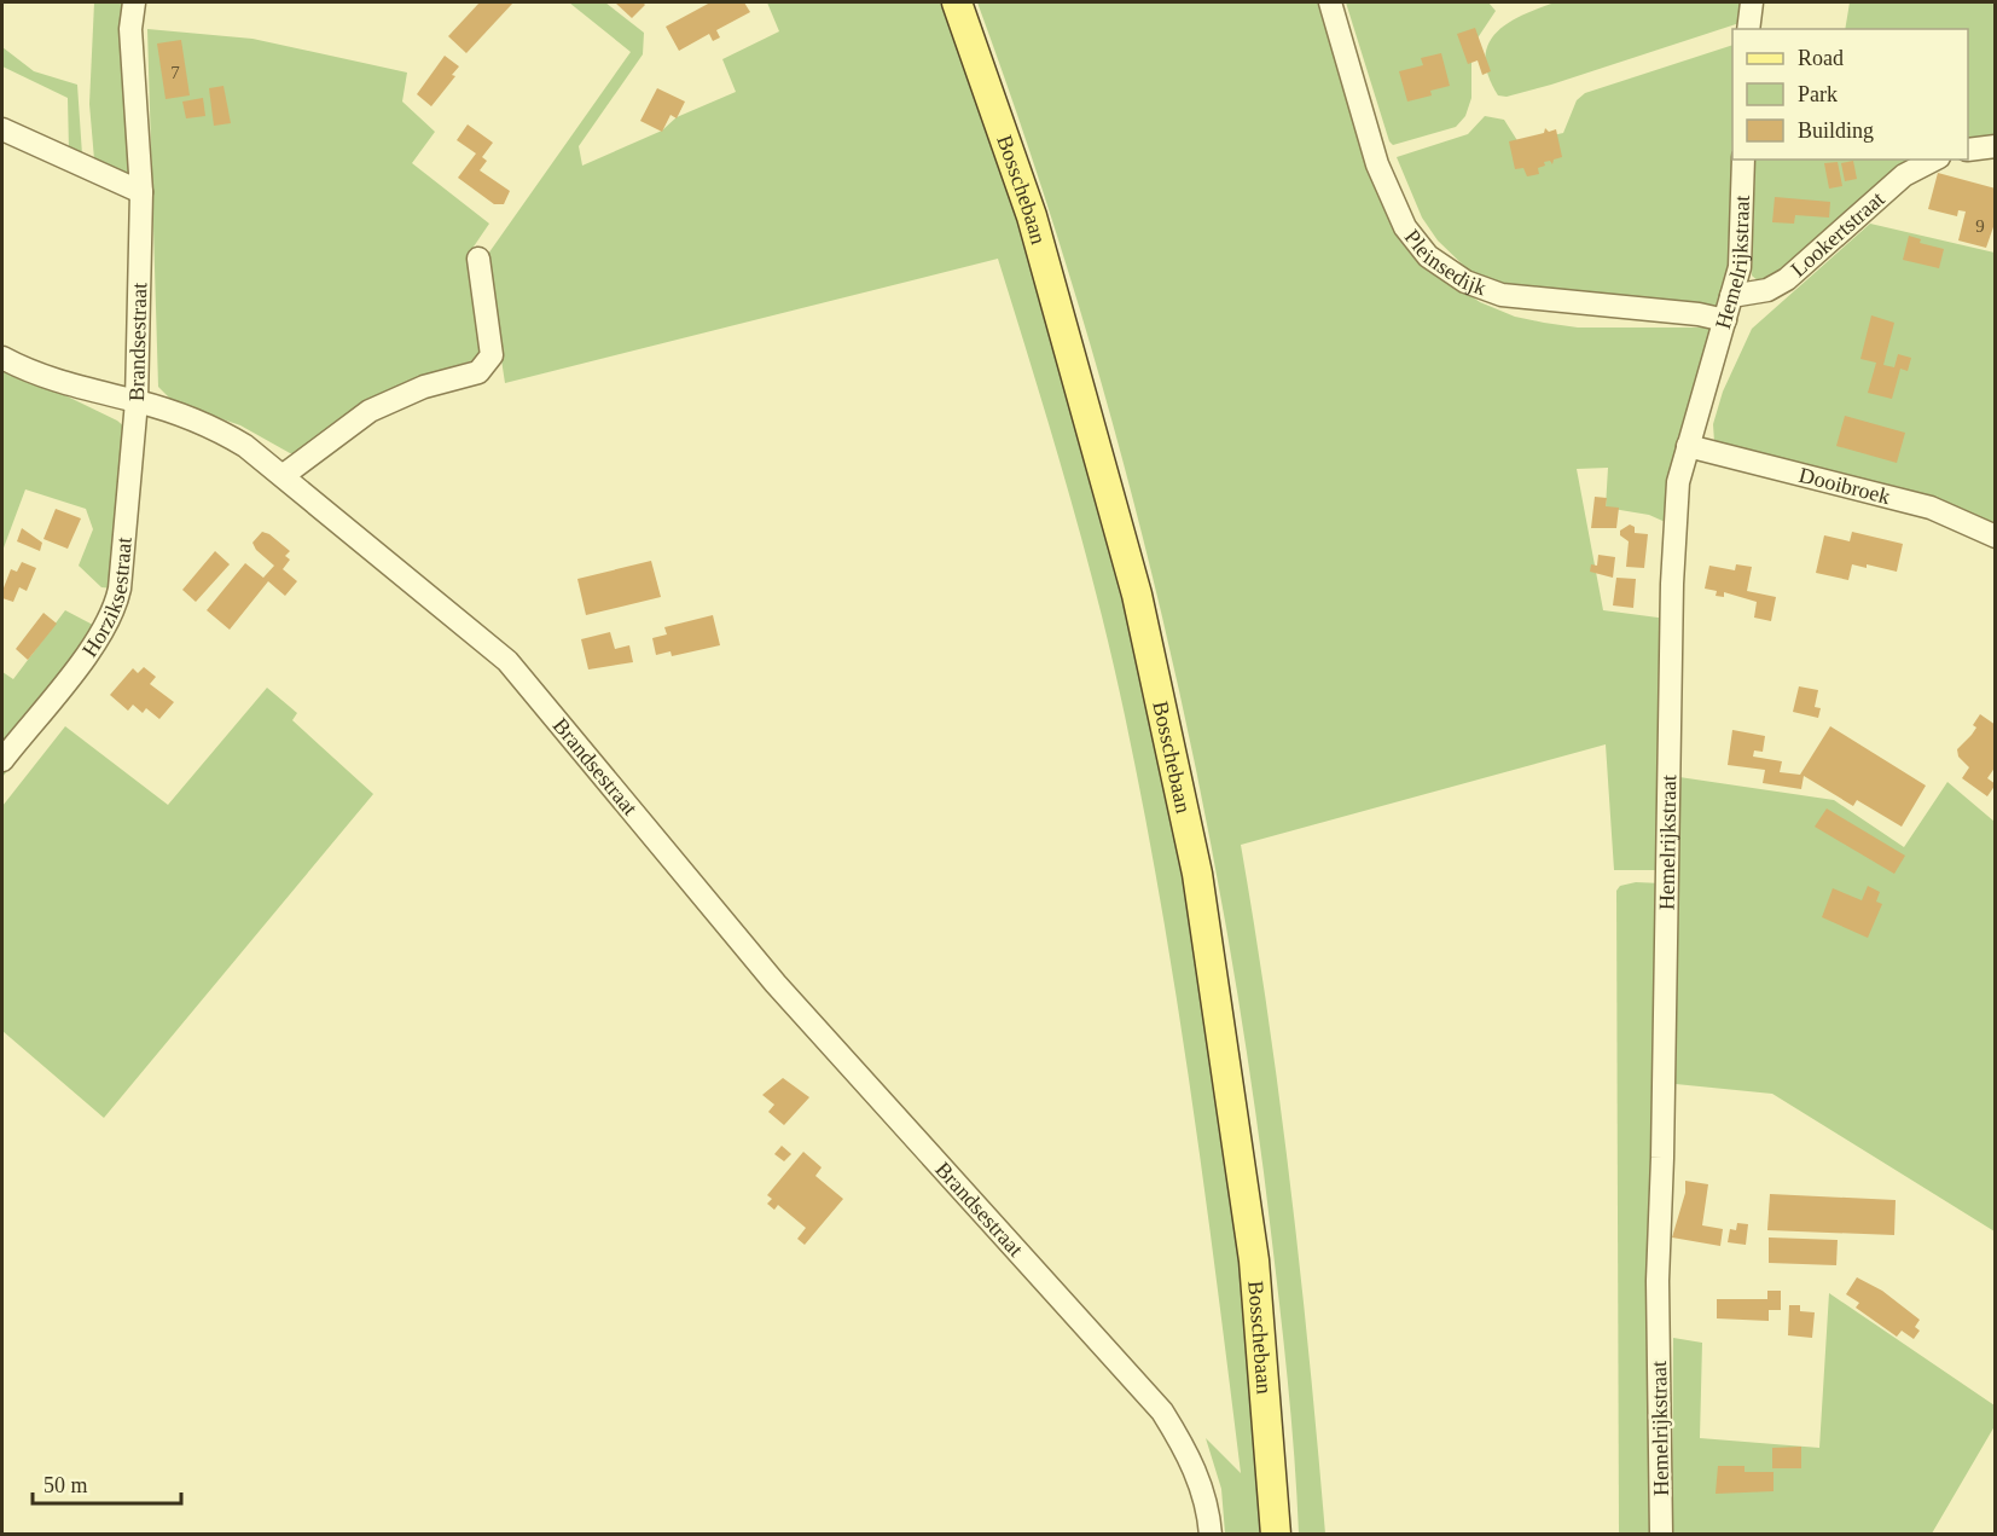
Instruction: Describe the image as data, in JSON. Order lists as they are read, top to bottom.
{
  "streets": {
    "main road": ["Bosschebaan"],
    "street": [
      "Lookertstraat",
      "Pleinsedijk",
      "Hemelrijkstraat",
      "Brandsestraat",
      "Dooibroek",
      "Horziksestraat"
    ]
  },
  "crossings": [
    ["Lookertstraat", "Hemelrijkstraat"],
    ["Pleinsedijk", "Hemelrijkstraat"],
    ["Hemelrijkstraat", "Dooibroek"],
    ["Brandsestraat", "Horziksestraat"]
  ],
  "house_numbers": ["7", "9"],
  "legend": ["Road", "Park", "Building"],
  "scale_bar": "50 m"
}
